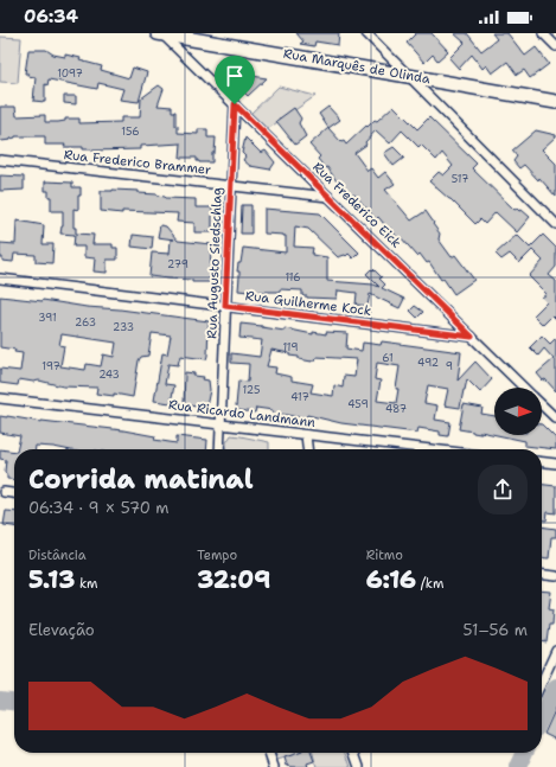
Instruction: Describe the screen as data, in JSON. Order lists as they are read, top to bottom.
{
  "streets": {
    "main road": ["Rua Marquês de Olinda"],
    "street": [
      "Rua Frederico Brammer",
      "Rua Frederico Eick",
      "Rua Augusto Siedschlag",
      "Rua Guilherme Kock",
      "Rua Ricardo Landmann"
    ]
  },
  "crossings": [
    ["Rua Marquês de Olinda", "Rua Frederico Eick"],
    ["Rua Frederico Brammer", "Rua Frederico Eick"],
    ["Rua Frederico Brammer", "Rua Augusto Siedschlag"],
    ["Rua Frederico Eick", "Rua Augusto Siedschlag"],
    ["Rua Frederico Eick", "Rua Guilherme Kock"],
    ["Rua Augusto Siedschlag", "Rua Guilherme Kock"],
    ["Rua Augusto Siedschlag", "Rua Ricardo Landmann"]
  ],
  "house_numbers": [
    "1097",
    "156",
    "517",
    "279",
    "116",
    "391",
    "263",
    "233",
    "119",
    "61",
    "492",
    "197",
    "9",
    "243",
    "125",
    "417",
    "459",
    "487"
  ],
  "north": "right",
  "page": {
    "status": "06:34",
    "heading": ["Corrida matinal", "06:34 · 9 × 570 m"],
    "stats": [
      ["Distância", "5.13 km"],
      ["Tempo", "32:09"],
      ["Ritmo", "6:16 /km"]
    ],
    "chart": ["Elevação", "51–56 m"]
  }
}
